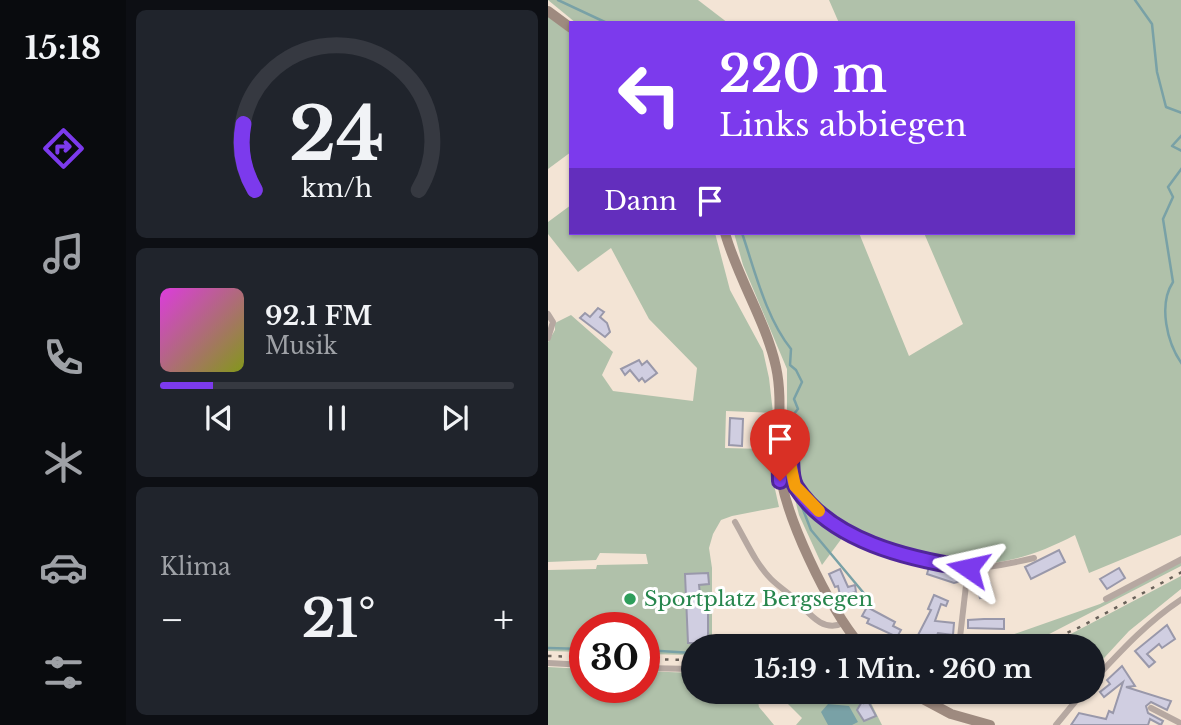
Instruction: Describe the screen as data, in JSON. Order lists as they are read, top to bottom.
{
  "places": ["Sportplatz Bergsegen"],
  "page": {
    "tabs": "15:18",
    "turn": ["220 m", "Links abbiegen"],
    "then": "Dann",
    "song": ["92.1 FM", "Musik"],
    "tile": "Klima",
    "heat": ["−", "21°", "+"],
    "limit": "30",
    "trip": "15:19 · 1 Min. · 260 m",
    "gauge": ["24", "km/h"]
  }
}
